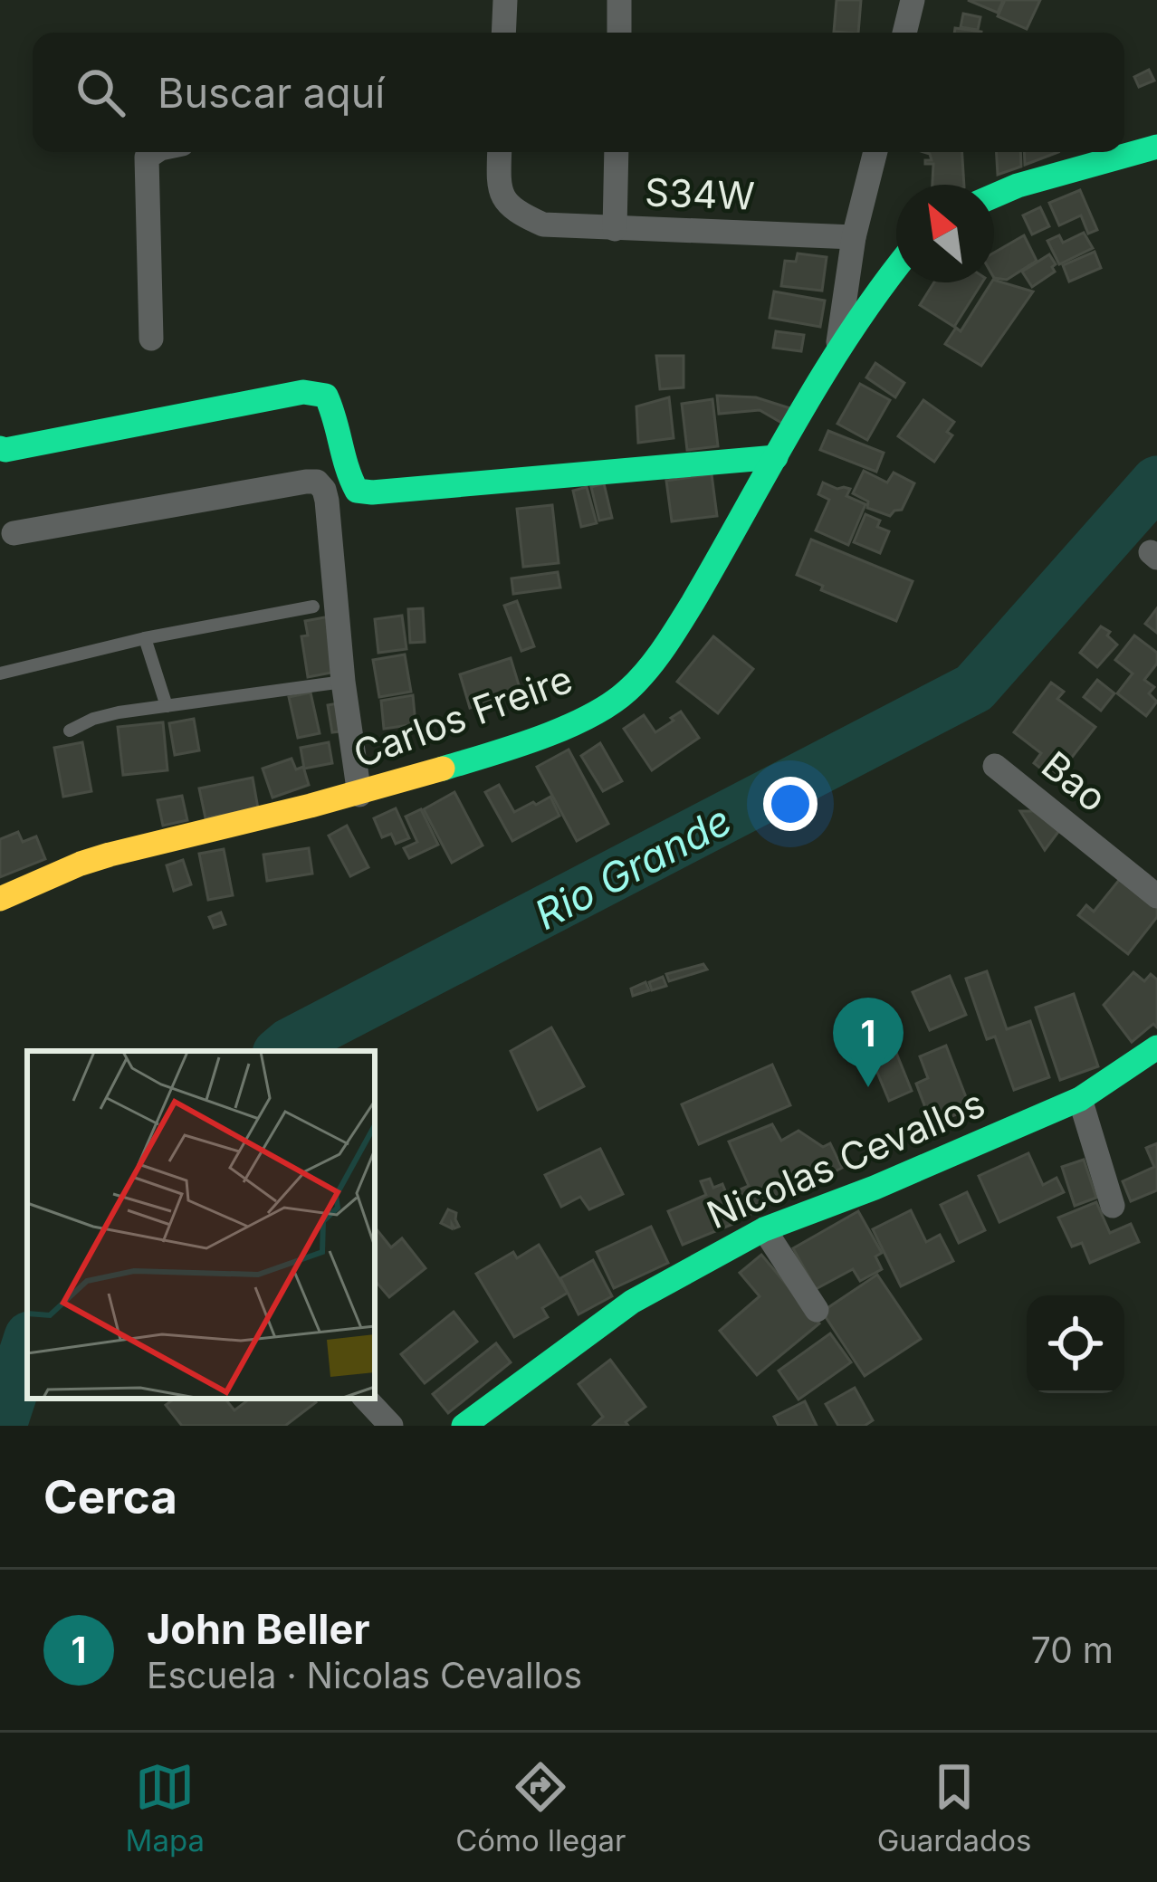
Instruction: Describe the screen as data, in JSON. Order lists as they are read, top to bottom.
{
  "streets": {
    "street": [
      "S34W",
      "Carlos Freire",
      "Bao",
      "Nicolas Cevallos"
    ]
  },
  "water": ["Rio Grande"],
  "north": "top left",
  "page": {
    "search": "Buscar aquí",
    "pins": "1",
    "heading": "Cerca",
    "list": [
      {
        "mark": "1",
        "name": "John Beller",
        "note": "Escuela · Nicolas Cevallos",
        "value": "70 m"
      }
    ],
    "nav": ["Mapa", "Cómo llegar", "Guardados"]
  }
}
